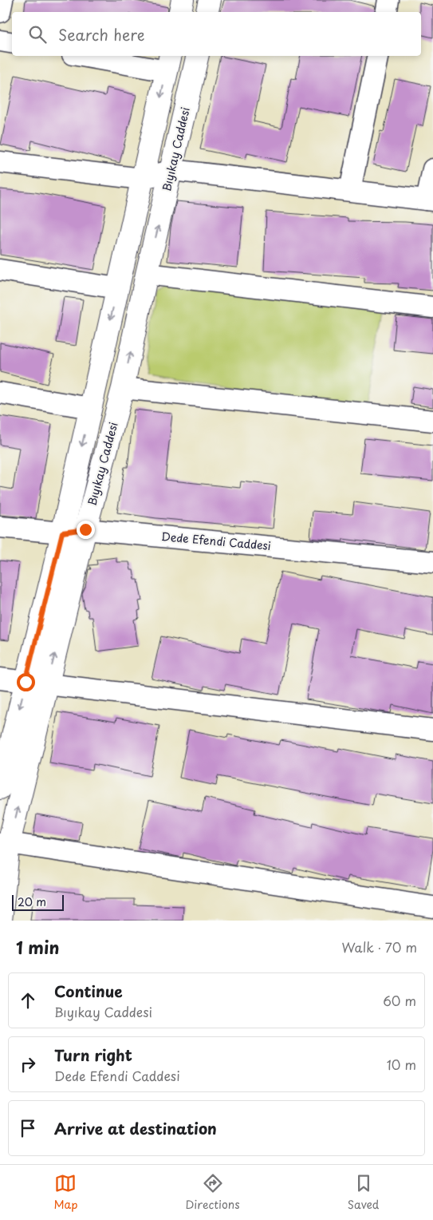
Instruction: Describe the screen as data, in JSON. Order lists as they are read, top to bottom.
{
  "streets": {
    "street": ["Bıyıkay Caddesi", "Dede Efendi Caddesi"]
  },
  "crossings": [
    ["Bıyıkay Caddesi", "Dede Efendi Caddesi"]
  ],
  "scale_bar": "20 m",
  "page": {
    "search": "Search here",
    "scale": "20 m",
    "heading": ["1 min", "Walk · 70 m"],
    "list": [
      ["Continue", "Bıyıkay Caddesi", "60 m"],
      ["Turn right", "Dede Efendi Caddesi", "10 m"],
      "Arrive at destination"
    ],
    "nav": ["Map", "Directions", "Saved"]
  }
}
